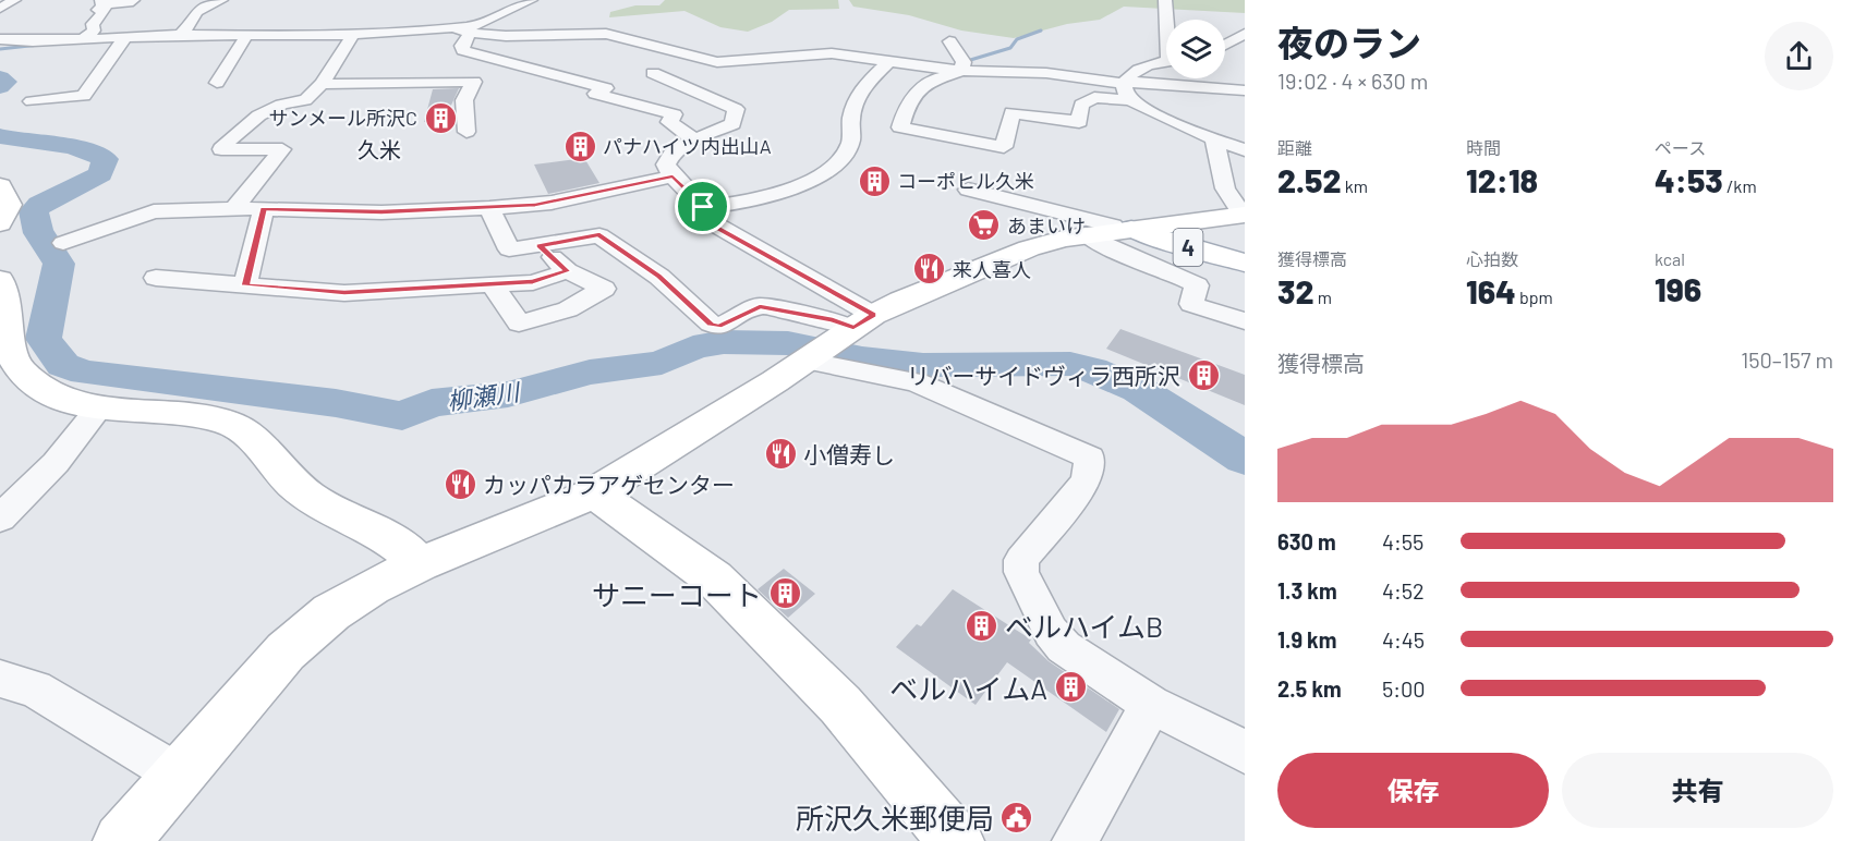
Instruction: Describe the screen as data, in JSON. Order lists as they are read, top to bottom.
{
  "streets": {
    "street": ["4"]
  },
  "districts": ["久米"],
  "water": ["柳瀬川"],
  "places": {
    "building": [
      "サンメール所沢C",
      "パナハイツ内出山A",
      "コーポヒル久米",
      "リバーサイドヴィラ西所沢",
      "サニーコート",
      "ベルハイムB",
      "ベルハイムA"
    ],
    "supermarket": ["あまいけ"],
    "restaurant": ["来人喜人", "小僧寿し", "カッパカラアゲセンター"],
    "public building": ["所沢久米郵便局"]
  },
  "page": {
    "heading": ["夜のラン", "19:02 · 4 × 630 m"],
    "stats": [
      ["距離", "2.52 km"],
      ["時間", "12:18"],
      ["ペース", "4:53 /km"],
      ["獲得標高", "32 m"],
      ["心拍数", "164 bpm"],
      ["kcal", "196"]
    ],
    "chart": ["獲得標高", "150–157 m"],
    "list": [
      {
        "name": "630 m",
        "note": "4:55"
      },
      {
        "name": "1.3 km",
        "note": "4:52"
      },
      {
        "name": "1.9 km",
        "note": "4:45"
      },
      {
        "name": "2.5 km",
        "note": "5:00"
      }
    ],
    "buttons": ["保存", "共有"]
  }
}
